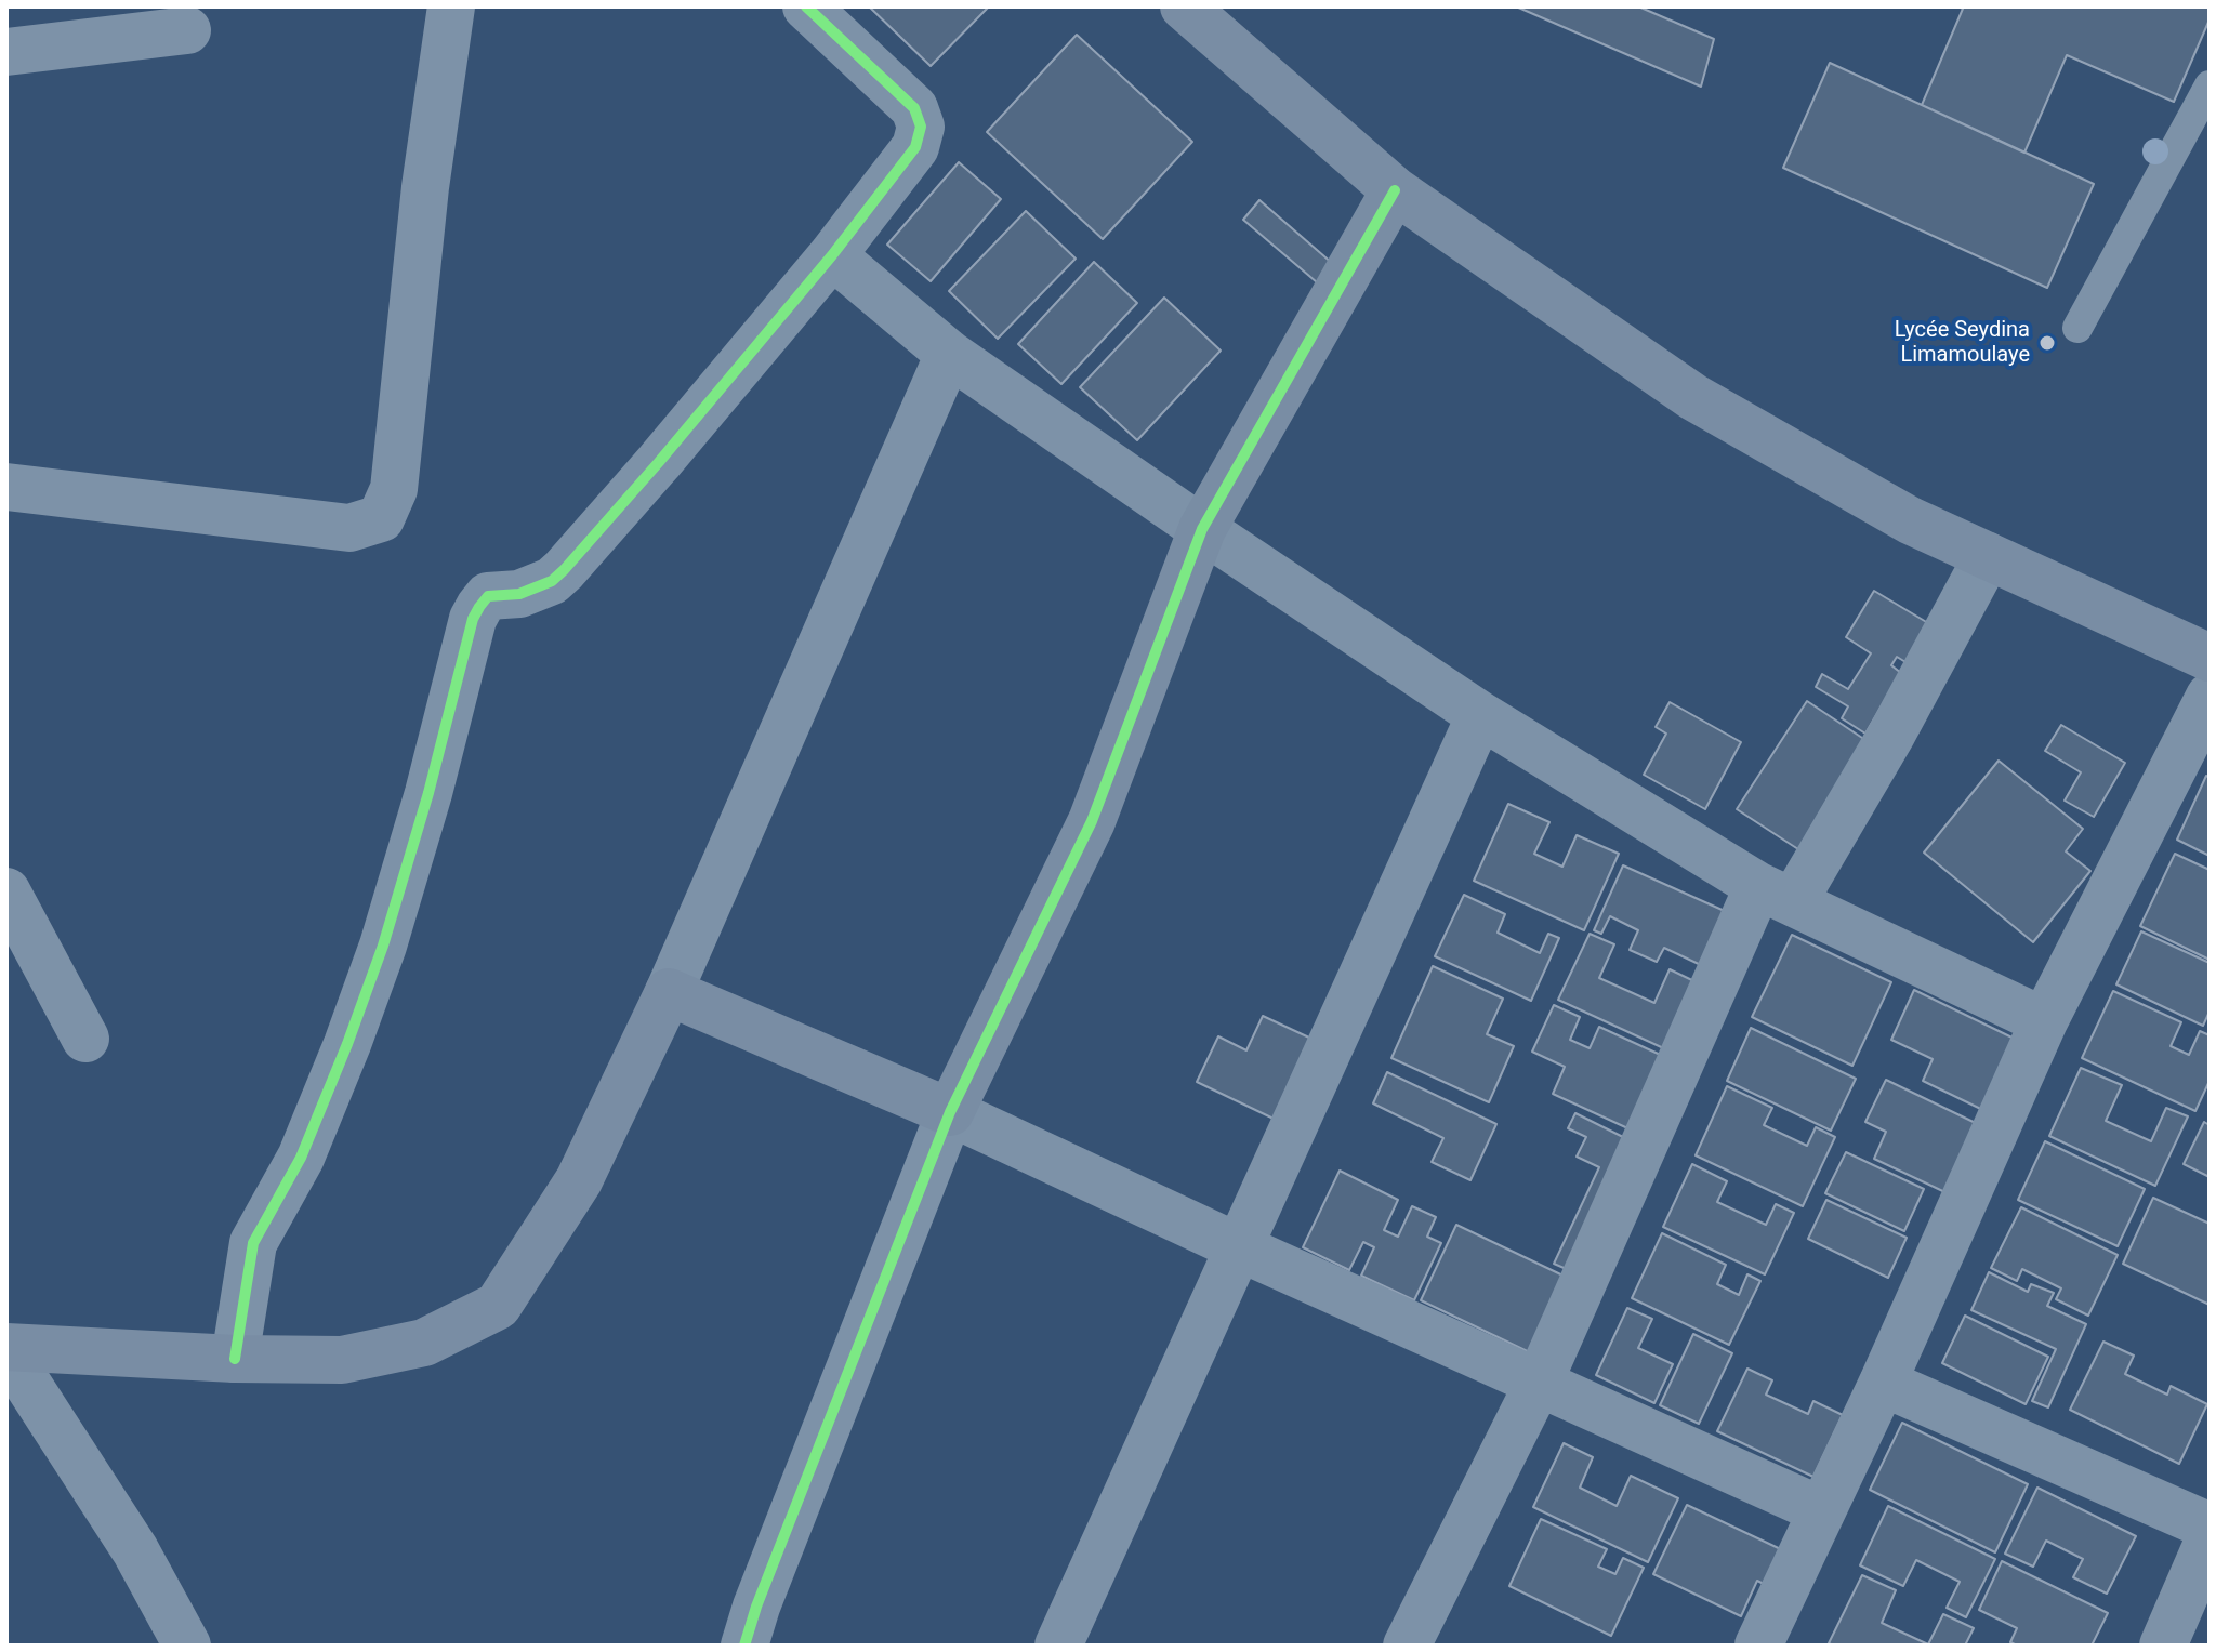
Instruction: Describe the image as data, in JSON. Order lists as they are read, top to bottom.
{
  "places": ["Lycée Seydina Limamoulaye"]
}
